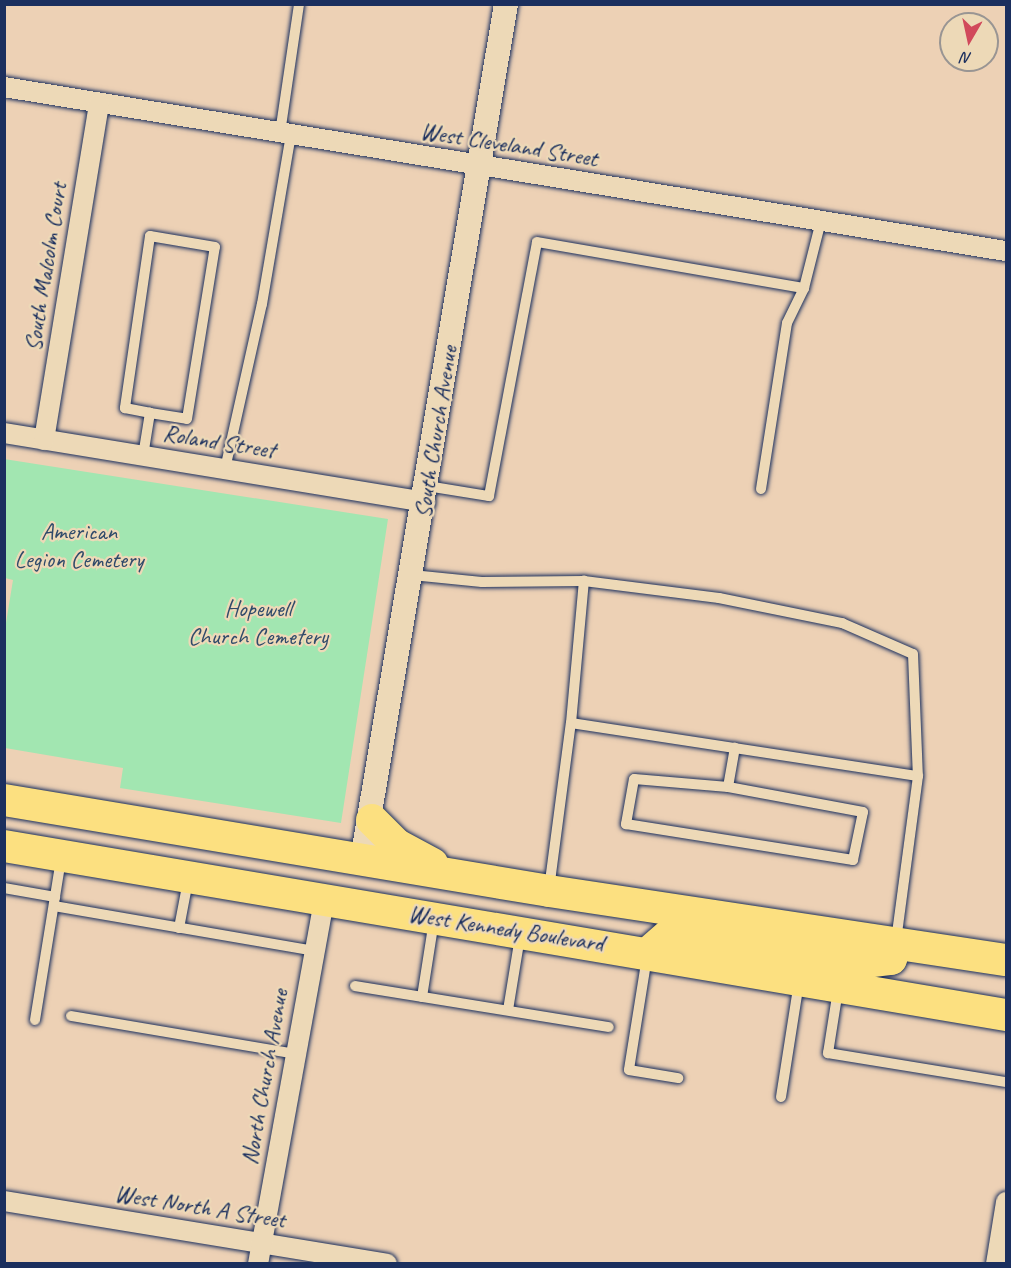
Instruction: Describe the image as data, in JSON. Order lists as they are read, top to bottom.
{
  "streets": {
    "main road": ["West Kennedy Boulevard"],
    "street": [
      "West Cleveland Street",
      "South Malcolm Court",
      "South Church Avenue",
      "Roland Street",
      "North Church Avenue",
      "West North A Street"
    ]
  },
  "crossings": [
    ["West Cleveland Street", "South Malcolm Court"],
    ["West Cleveland Street", "South Church Avenue"],
    ["South Malcolm Court", "Roland Street"],
    ["South Church Avenue", "Roland Street"],
    ["South Church Avenue", "West Kennedy Boulevard"],
    ["West Kennedy Boulevard", "North Church Avenue"],
    ["North Church Avenue", "West North A Street"]
  ],
  "parks": ["American Legion Cemetery", "Hopewell Church Cemetery"],
  "north": "bottom"
}
